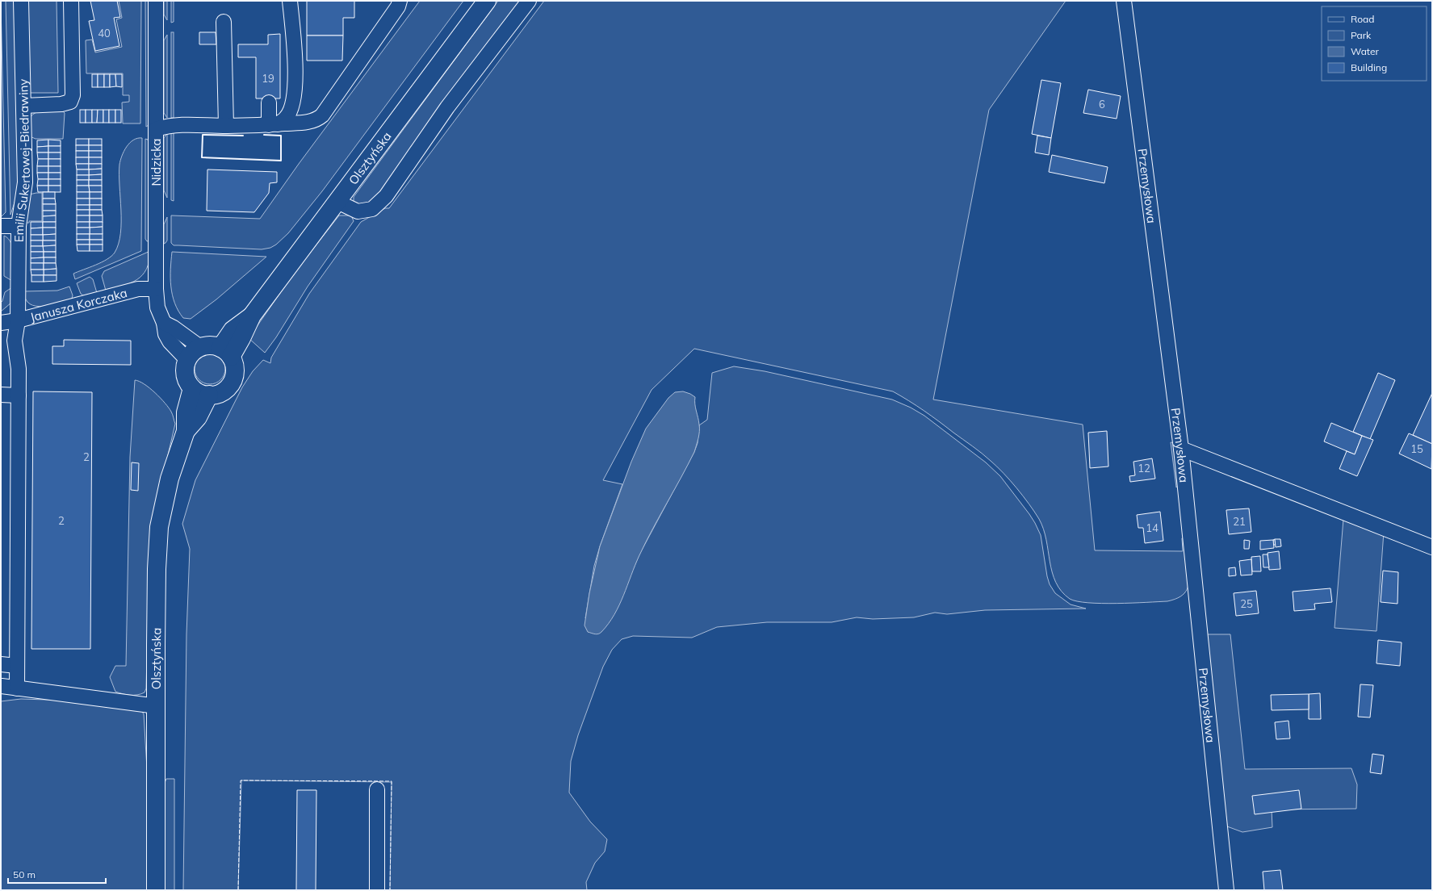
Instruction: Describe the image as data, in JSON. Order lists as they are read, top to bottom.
{
  "streets": {
    "main road": ["Olsztyńska"],
    "street": [
      "Emilii Sukertowej-Biedrawiny",
      "Nidzicka",
      "Przemysłowa",
      "Janusza Korczaka"
    ]
  },
  "crossings": [
    ["Olsztyńska", "Nidzicka"],
    ["Emilii Sukertowej-Biedrawiny", "Janusza Korczaka"],
    ["Nidzicka", "Janusza Korczaka"]
  ],
  "house_numbers": [
    "40",
    "19",
    "6",
    "15",
    "2",
    "12",
    "2",
    "21",
    "14",
    "25"
  ],
  "legend": [
    "Road",
    "Park",
    "Water",
    "Building"
  ],
  "scale_bar": "50 m"
}
